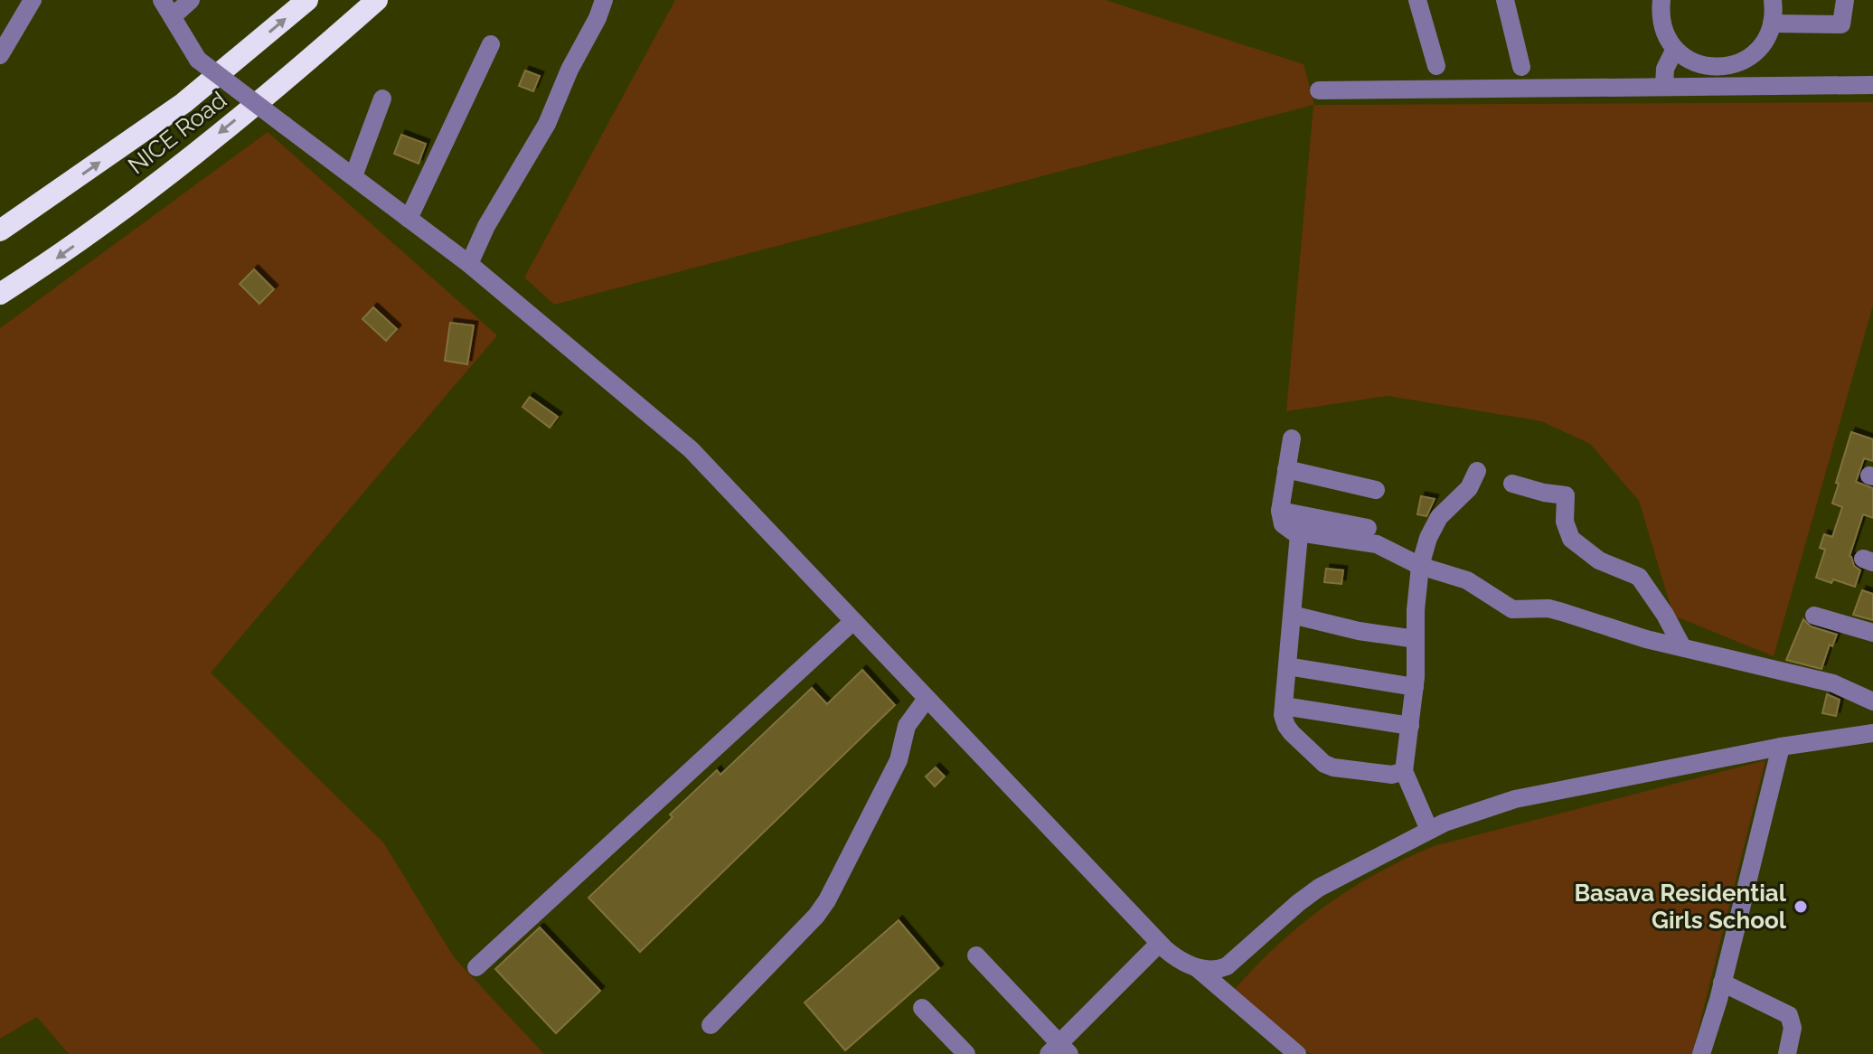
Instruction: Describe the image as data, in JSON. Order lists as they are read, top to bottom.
{
  "streets": {
    "highway": ["NICE Road"]
  },
  "places": ["Basava Residential Girls School"]
}
